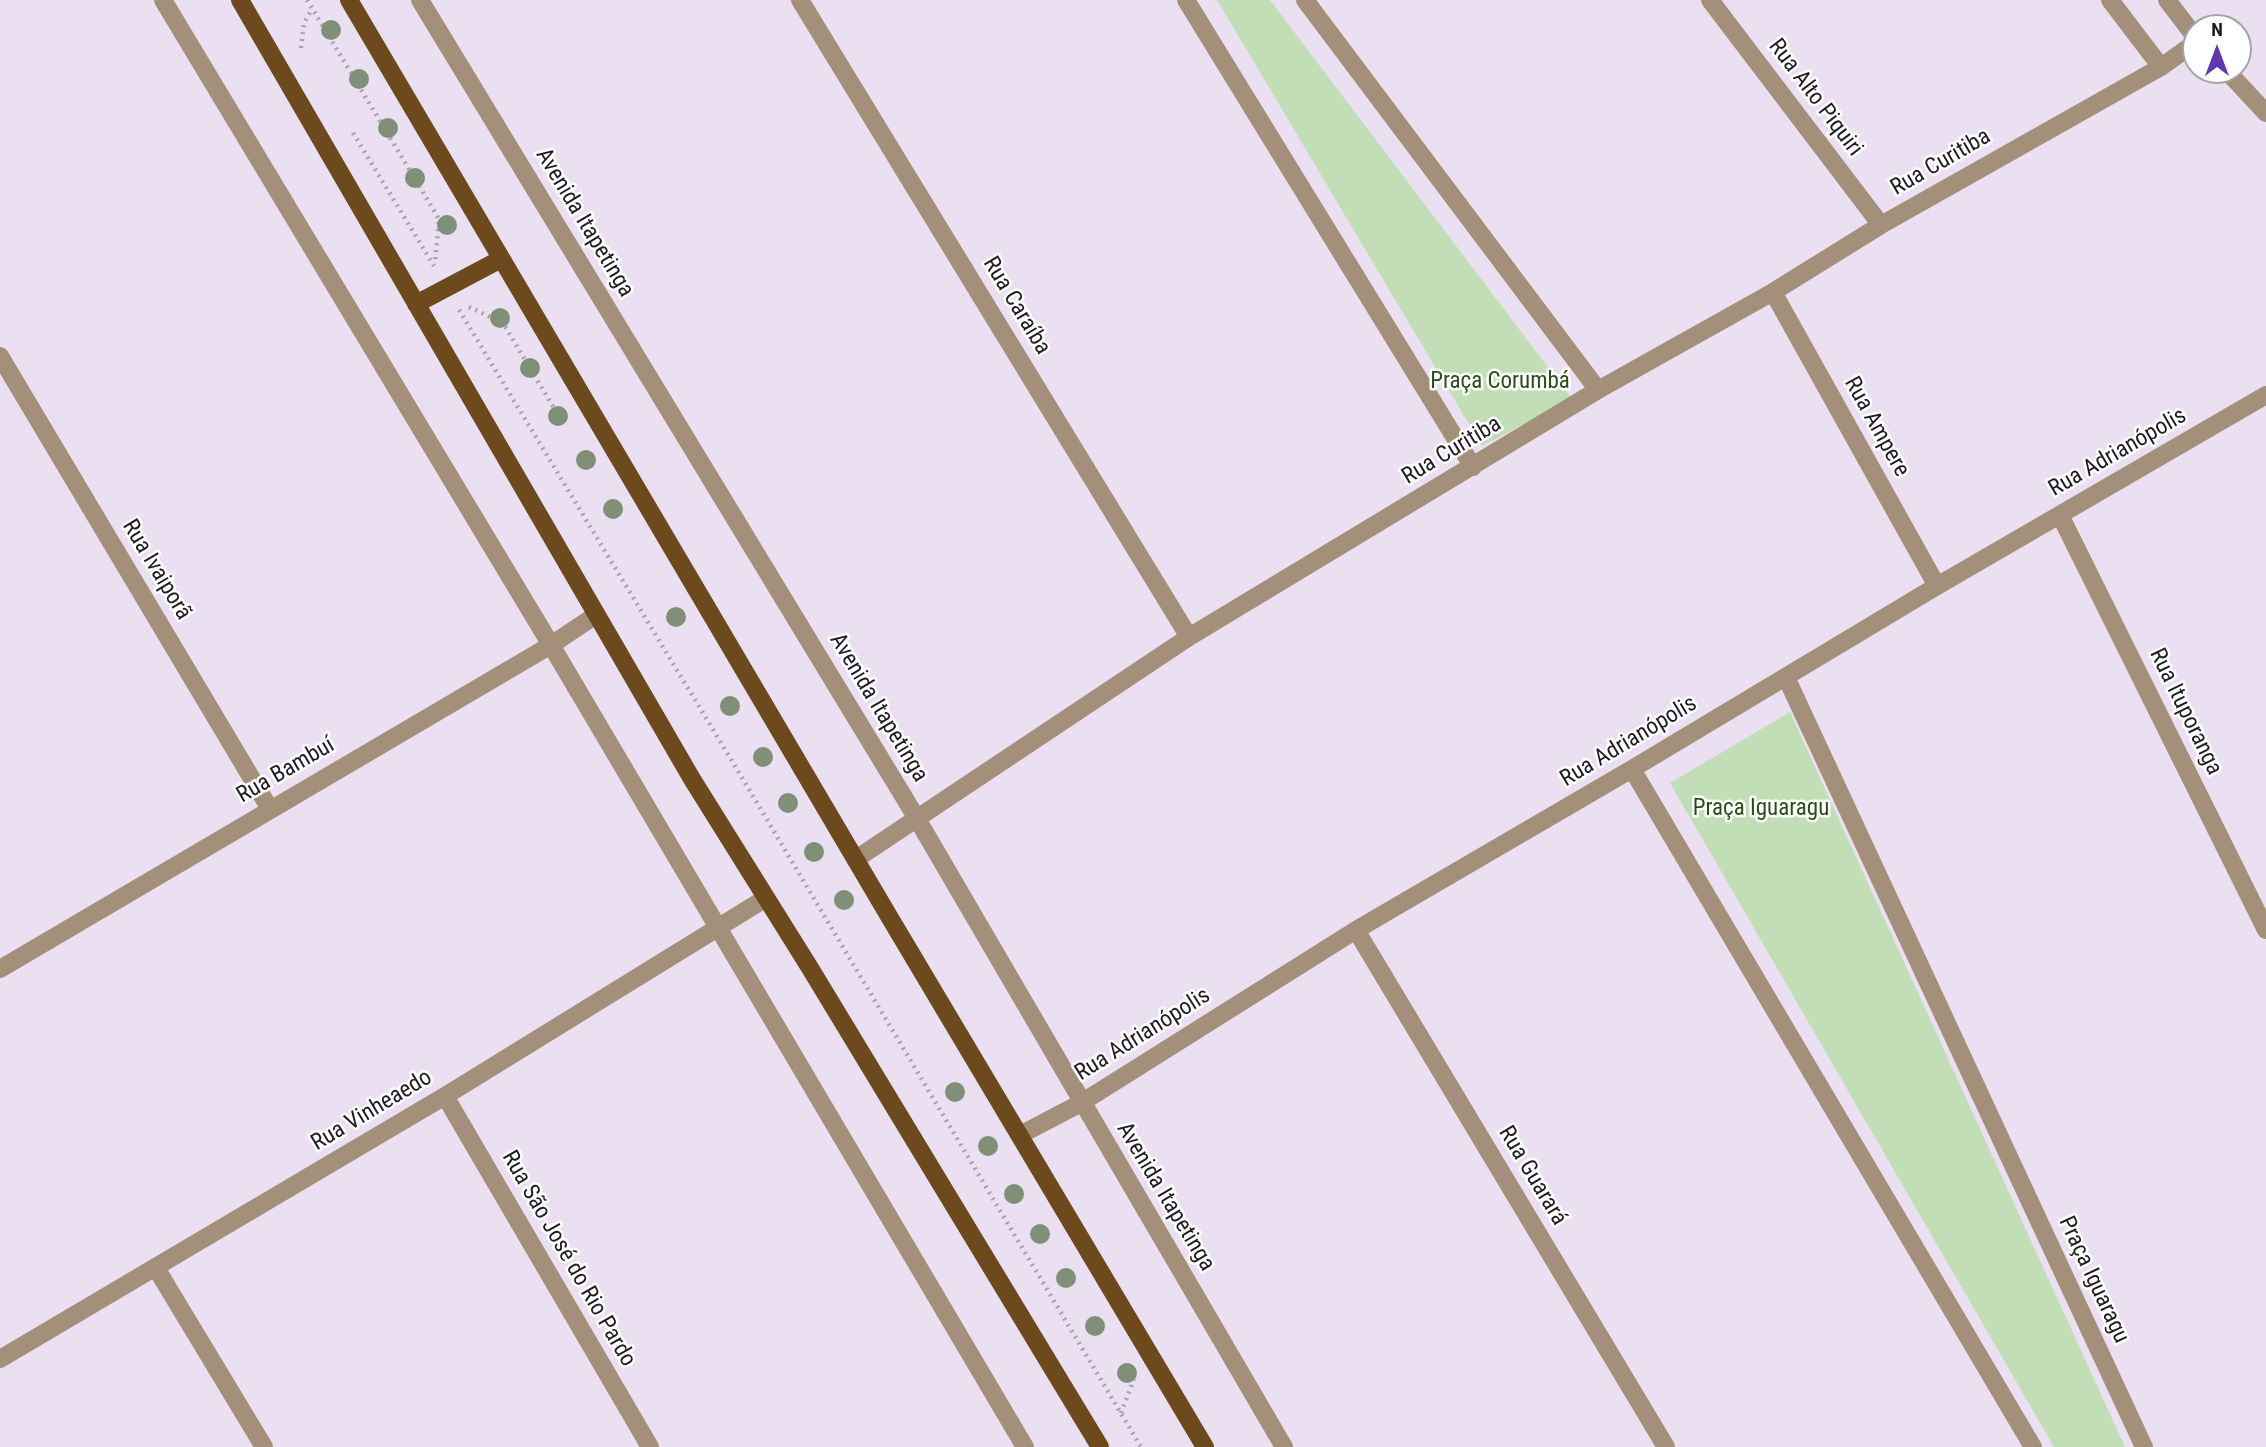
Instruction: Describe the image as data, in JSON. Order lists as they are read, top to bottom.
{
  "streets": {
    "street": [
      "Rua Alto Piquiri",
      "Rua Curitiba",
      "Avenida Itapetinga",
      "Rua Caraíba",
      "Rua Ampere",
      "Rua Adrianópolis",
      "Rua Ivaiporã",
      "Rua Ituporanga",
      "Rua Bambuí",
      "Rua Vinheaedo",
      "Rua Guarará",
      "Rua São José do Rio Pardo",
      "Praça Iguaragu"
    ]
  },
  "crossings": [
    ["Rua Alto Piquiri", "Rua Curitiba"],
    ["Rua Curitiba", "Avenida Itapetinga"],
    ["Rua Curitiba", "Rua Caraíba"],
    ["Rua Curitiba", "Rua Ampere"],
    ["Avenida Itapetinga", "Rua Adrianópolis"],
    ["Rua Ampere", "Rua Adrianópolis"],
    ["Rua Adrianópolis", "Rua Ituporanga"],
    ["Rua Adrianópolis", "Rua Guarará"],
    ["Rua Adrianópolis", "Praça Iguaragu"],
    ["Rua Ivaiporã", "Rua Bambuí"],
    ["Rua Vinheaedo", "Rua São José do Rio Pardo"]
  ],
  "parks": ["Praça Corumbá", "Praça Iguaragu"],
  "north": "top"
}
